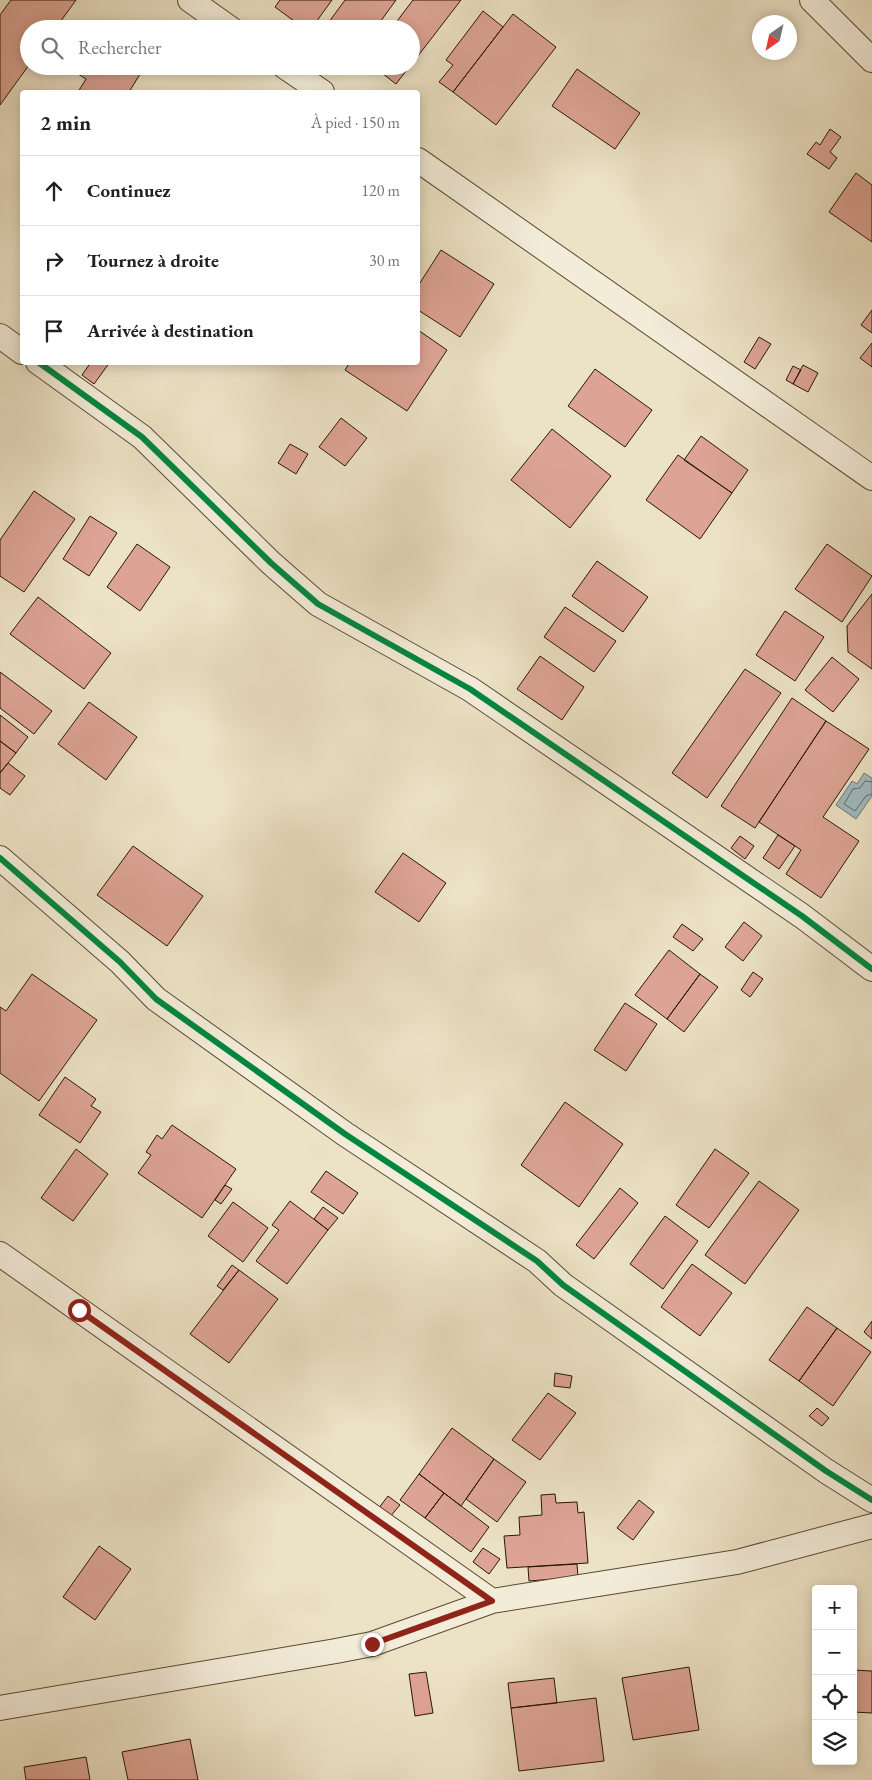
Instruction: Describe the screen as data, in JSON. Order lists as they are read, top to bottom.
{
  "north": "bottom left",
  "page": {
    "search": "Rechercher",
    "heading": ["2 min", "À pied · 150 m"],
    "list": [
      ["Continuez", "120 m"],
      ["Tournez à droite", "30 m"],
      "Arrivée à destination"
    ],
    "map_buttons": ["+", "−"]
  }
}
